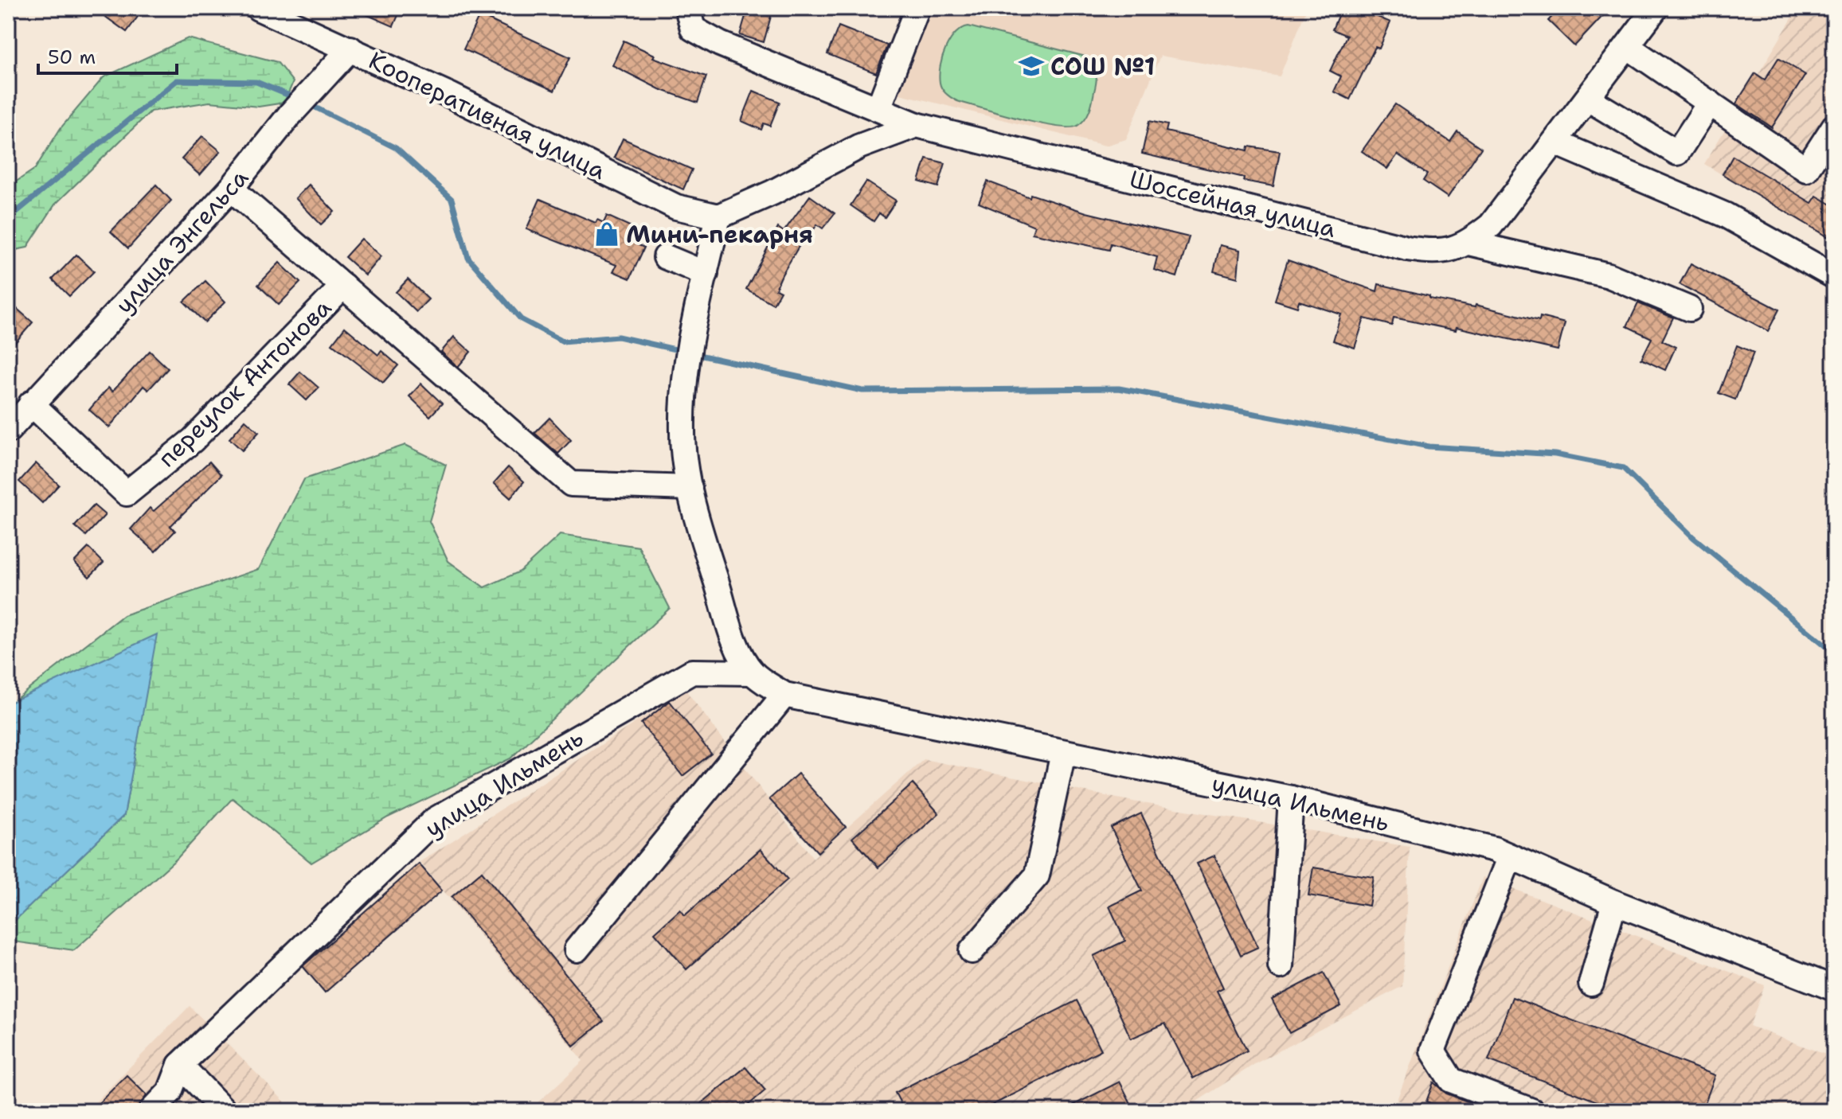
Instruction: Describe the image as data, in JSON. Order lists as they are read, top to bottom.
{
  "streets": {
    "street": [
      "Кооперативная улица",
      "Шоссейная улица",
      "улица Энгельса",
      "переулок Антонова",
      "улица Ильмень"
    ]
  },
  "crossings": [
    ["Кооперативная улица", "улица Энгельса"],
    ["Кооперативная улица", "улица Ильмень"],
    ["улица Энгельса", "переулок Антонова"],
    ["переулок Антонова", "улица Ильмень"]
  ],
  "places": {
    "school or university": ["СОШ №1"],
    "shop": ["Мини-пекарня"]
  },
  "scale_bar": "50 m"
}
